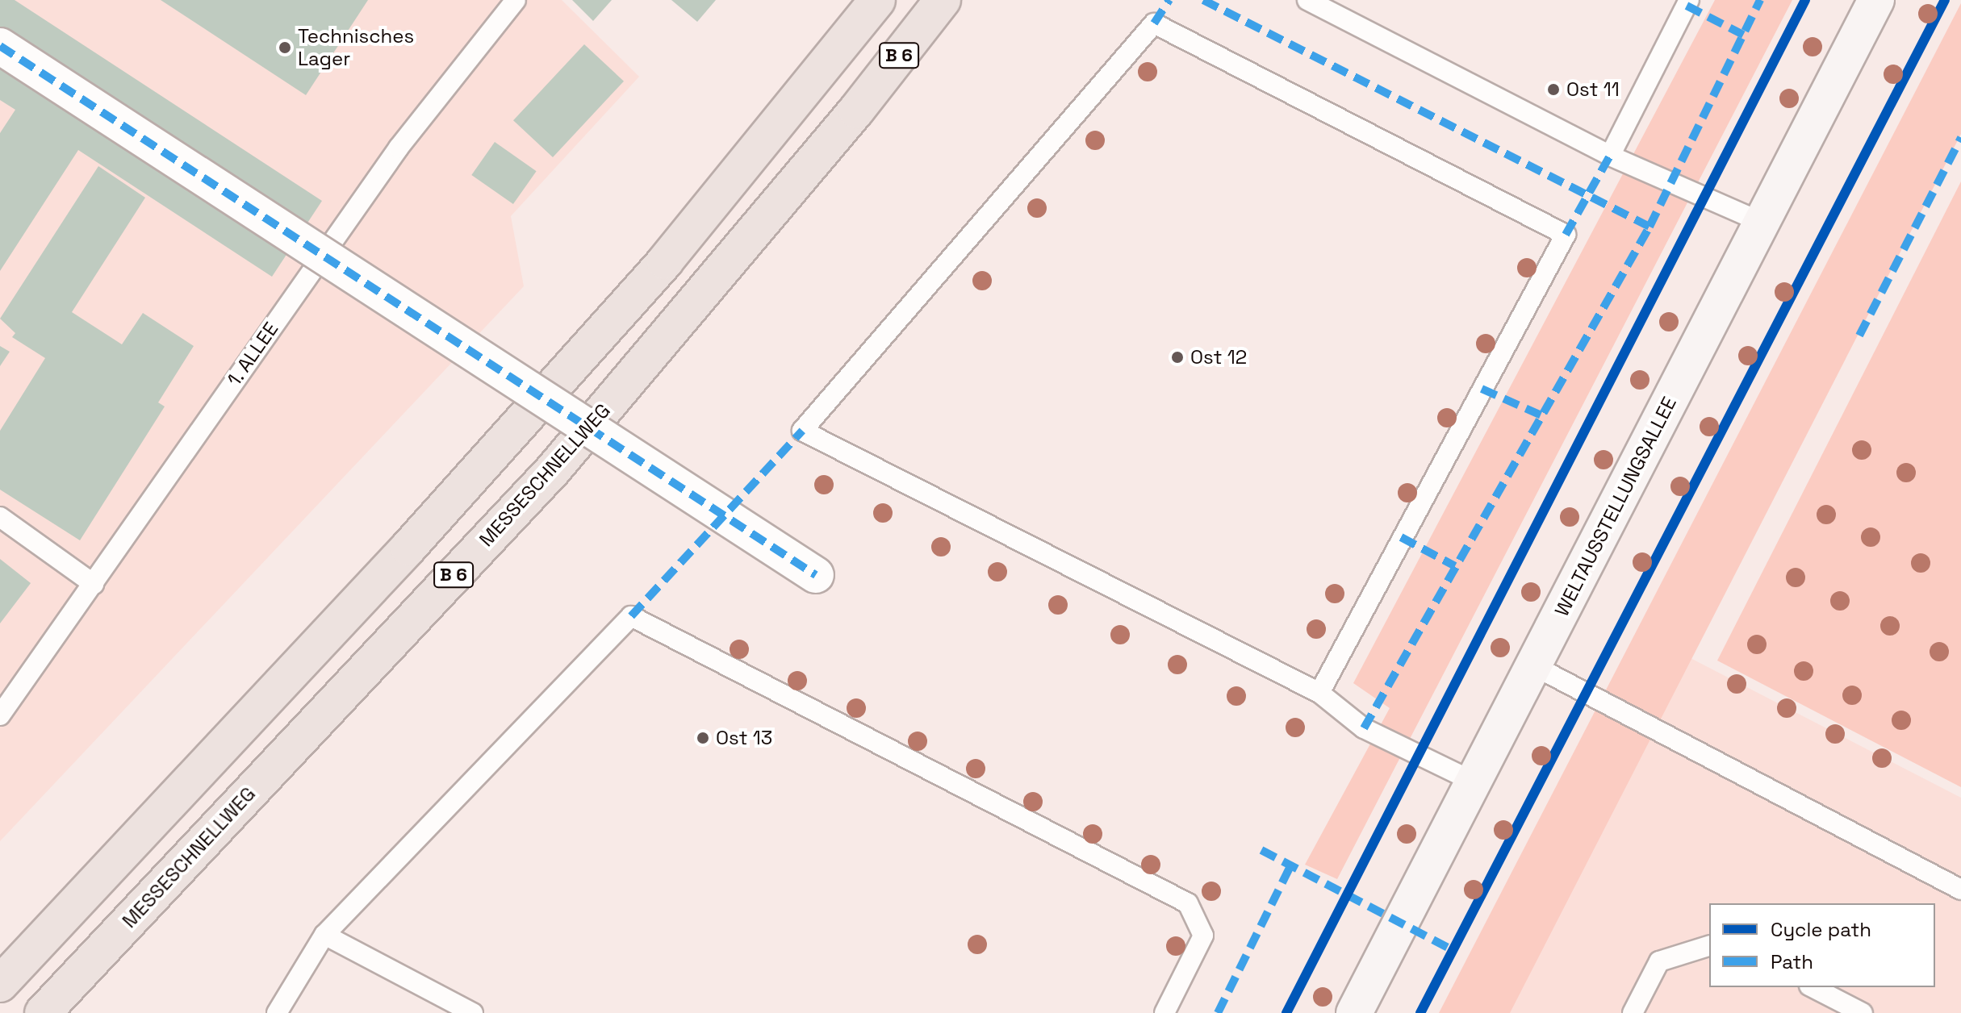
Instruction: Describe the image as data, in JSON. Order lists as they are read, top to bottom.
{
  "streets": {
    "highway": ["B 6", "MESSESCHNELLWEG"],
    "main road": ["WELTAUSSTELLUNGSALLEE"],
    "lane": ["1. ALLEE"]
  },
  "places": [
    "Technisches Lager",
    "Ost 11",
    "Ost 12",
    "Ost 13"
  ],
  "legend": ["Cycle path", "Path"]
}
